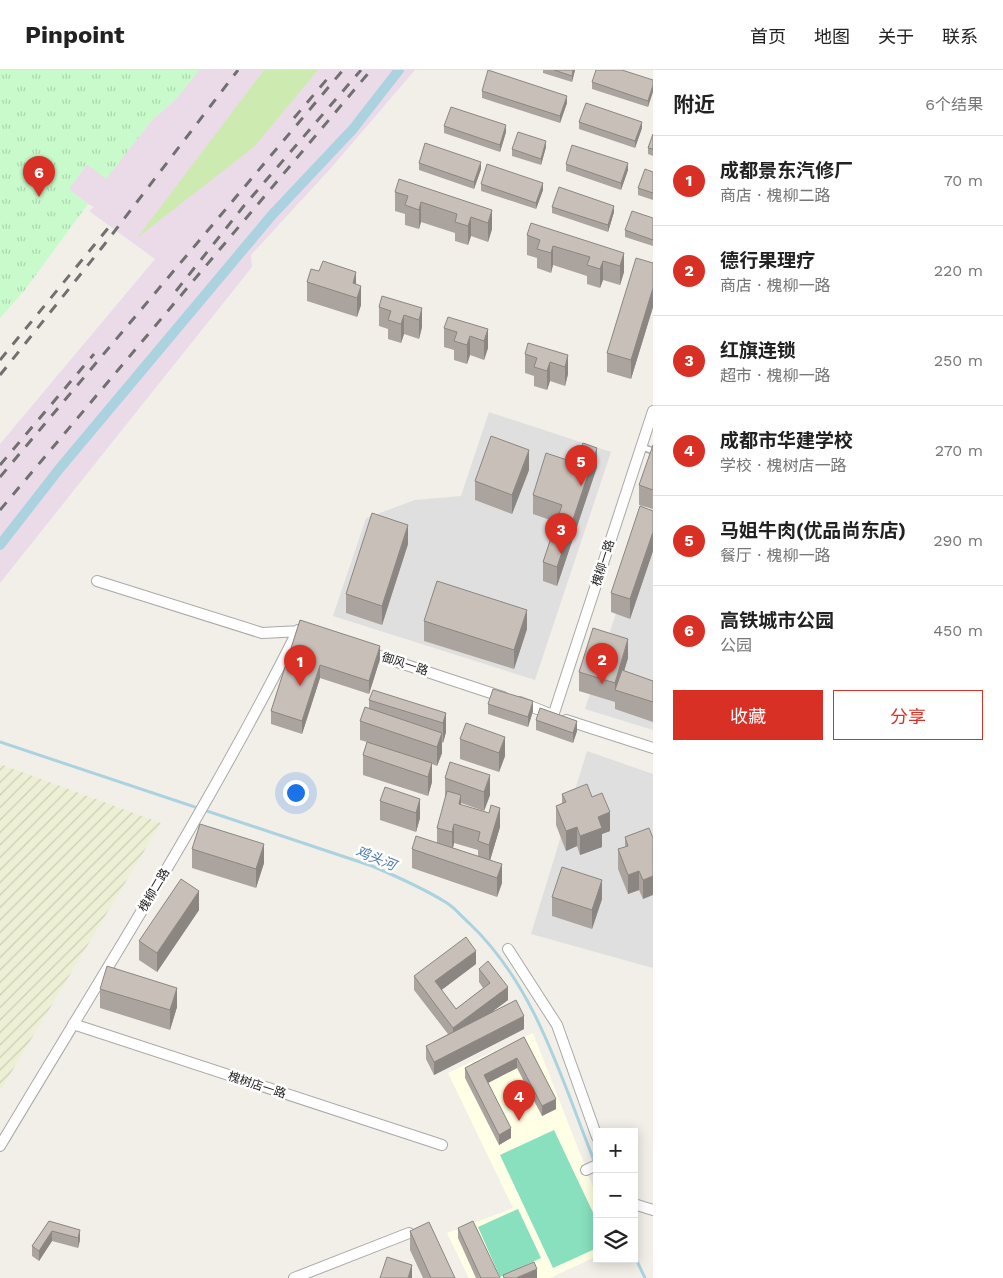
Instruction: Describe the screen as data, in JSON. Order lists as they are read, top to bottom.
{
  "streets": {
    "street": [
      "槐柳一路",
      "御风一路",
      "槐柳二路",
      "槐树店一路"
    ]
  },
  "crossings": [
    ["槐柳一路", "御风一路"],
    ["槐柳二路", "槐树店一路"]
  ],
  "water": ["鸡头河"],
  "page": {
    "header": "Pinpoint",
    "nav": [
      "首页",
      "地图",
      "关于",
      "联系"
    ],
    "heading": ["附近", "6个结果"],
    "list": [
      {
        "mark": "1",
        "name": "成都景东汽修厂",
        "note": "商店 · 槐柳二路",
        "value": "70 m"
      },
      {
        "mark": "2",
        "name": "德行果理疗",
        "note": "商店 · 槐柳一路",
        "value": "220 m"
      },
      {
        "mark": "3",
        "name": "红旗连锁",
        "note": "超市 · 槐柳一路",
        "value": "250 m"
      },
      {
        "mark": "4",
        "name": "成都市华建学校",
        "note": "学校 · 槐树店一路",
        "value": "270 m"
      },
      {
        "mark": "5",
        "name": "马姐牛肉(优品尚东店)",
        "note": "餐厅 · 槐柳一路",
        "value": "290 m"
      },
      {
        "mark": "6",
        "name": "高铁城市公园",
        "note": "公园",
        "value": "450 m"
      }
    ],
    "pins": [
      "6",
      "5",
      "3",
      "2",
      "1",
      "4"
    ],
    "buttons": ["收藏", "分享"],
    "map_buttons": ["+", "−"]
  }
}
